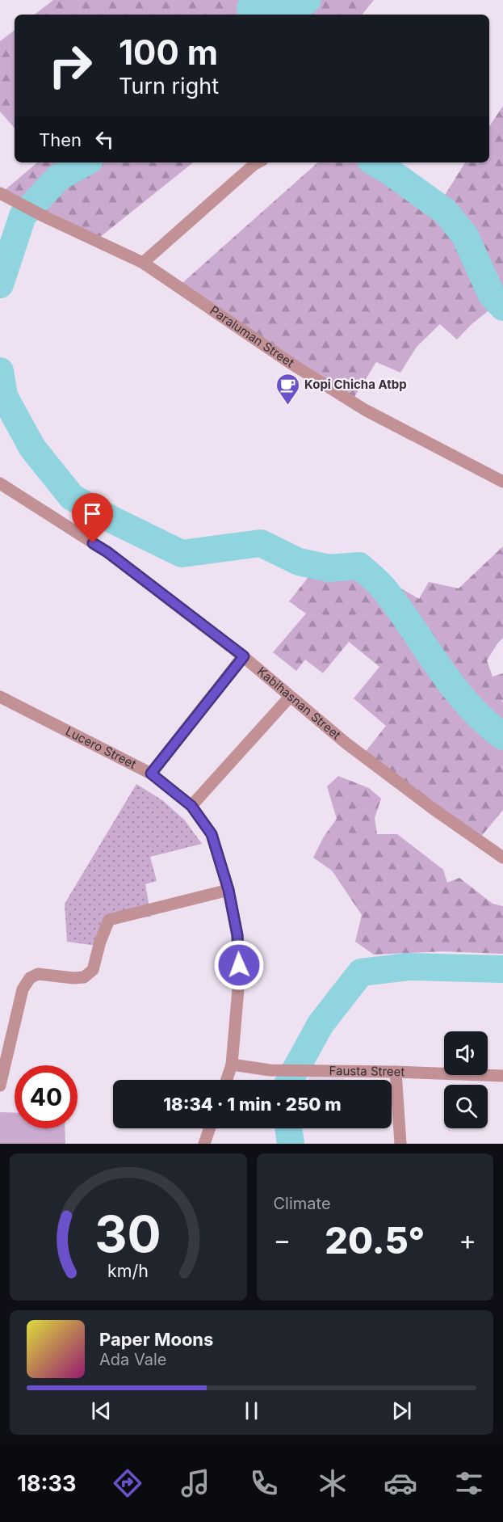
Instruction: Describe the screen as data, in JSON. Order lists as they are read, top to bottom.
{
  "streets": {
    "street": [
      "Paraluman Street",
      "Kabihasnan Street",
      "Lucero Street",
      "Fausta Street"
    ]
  },
  "crossings": [
    ["Lucero Street", "Fausta Street"]
  ],
  "places": {
    "cafe": ["Kopi Chicha Atbp"]
  },
  "page": {
    "turn": ["100 m", "Turn right"],
    "then": "Then",
    "limit": "40",
    "trip": "18:34 · 1 min · 250 m",
    "tile": "Climate",
    "heat": ["−", "20.5°", "+"],
    "song": ["Paper Moons", "Ada Vale"],
    "tabs": "18:33",
    "gauge": ["30", "km/h"]
  }
}
